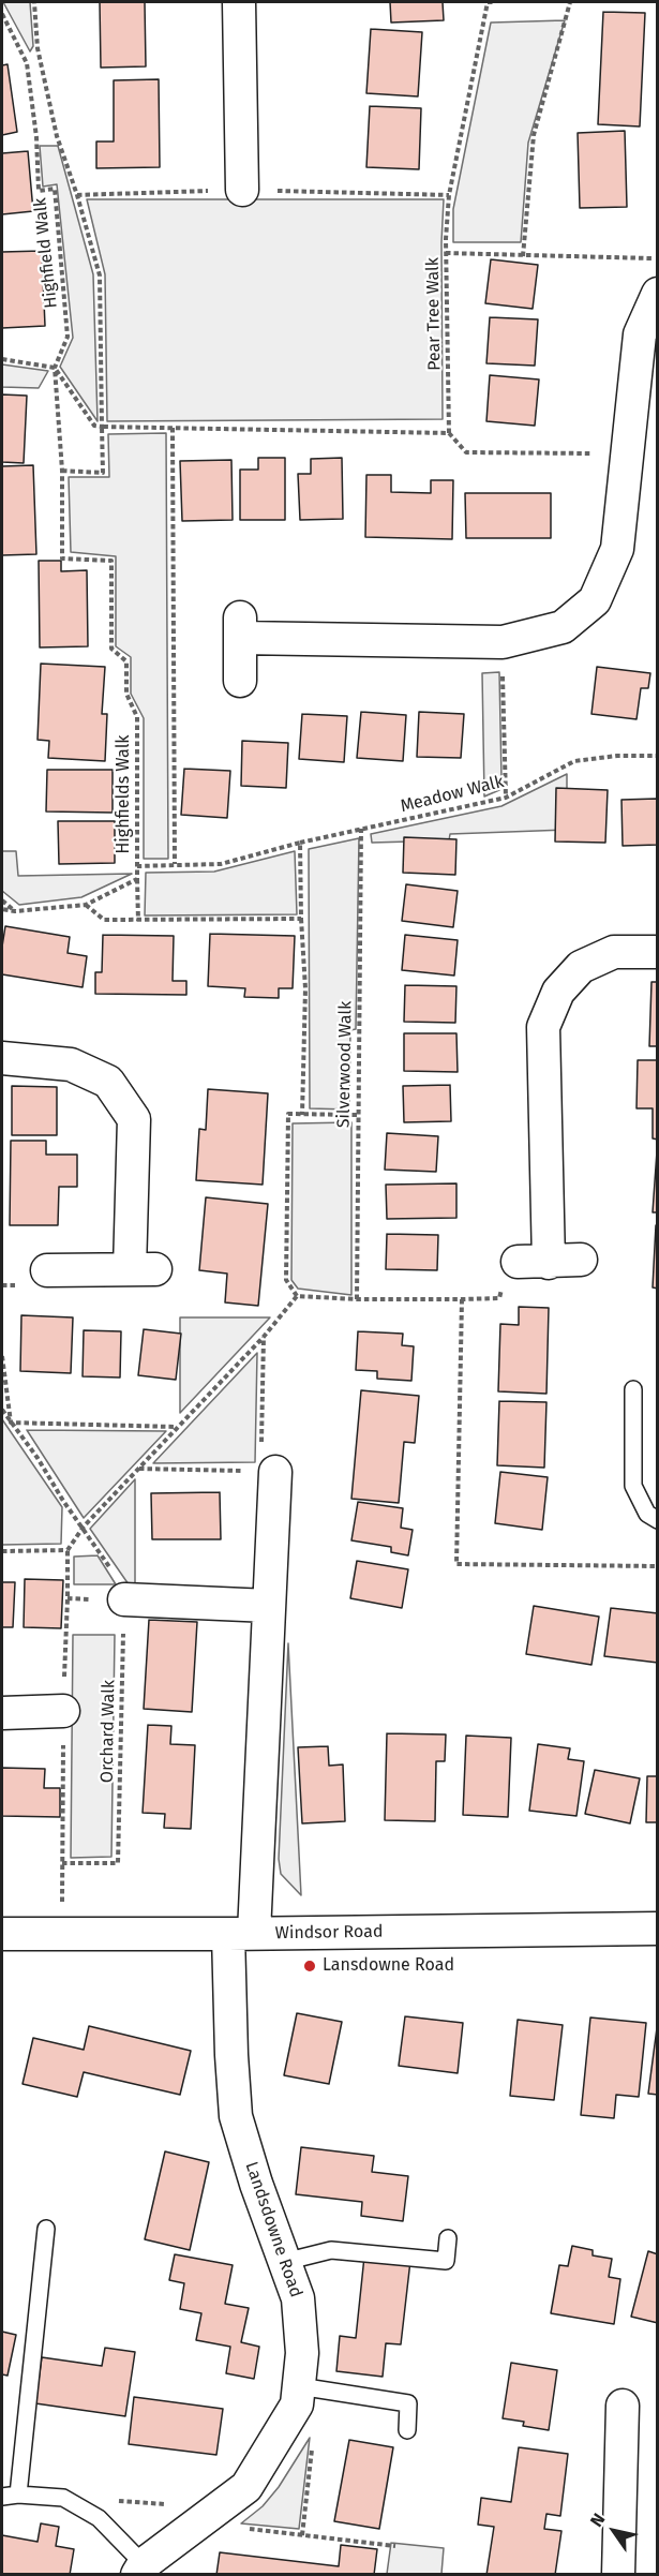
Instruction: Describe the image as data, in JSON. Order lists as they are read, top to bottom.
{
  "streets": {
    "street": ["Windsor Road", "Landsdowne Road"],
    "path": [
      "Highfield Walk",
      "Pear Tree Walk",
      "Highfields Walk",
      "Meadow Walk",
      "Silverwood Walk",
      "Orchard Walk"
    ]
  },
  "crossings": [
    ["Highfield Walk", "Highfields Walk"],
    ["Highfields Walk", "Meadow Walk"],
    ["Meadow Walk", "Silverwood Walk"],
    ["Windsor Road", "Landsdowne Road"]
  ],
  "places": ["Lansdowne Road"],
  "north": "top left"
}
